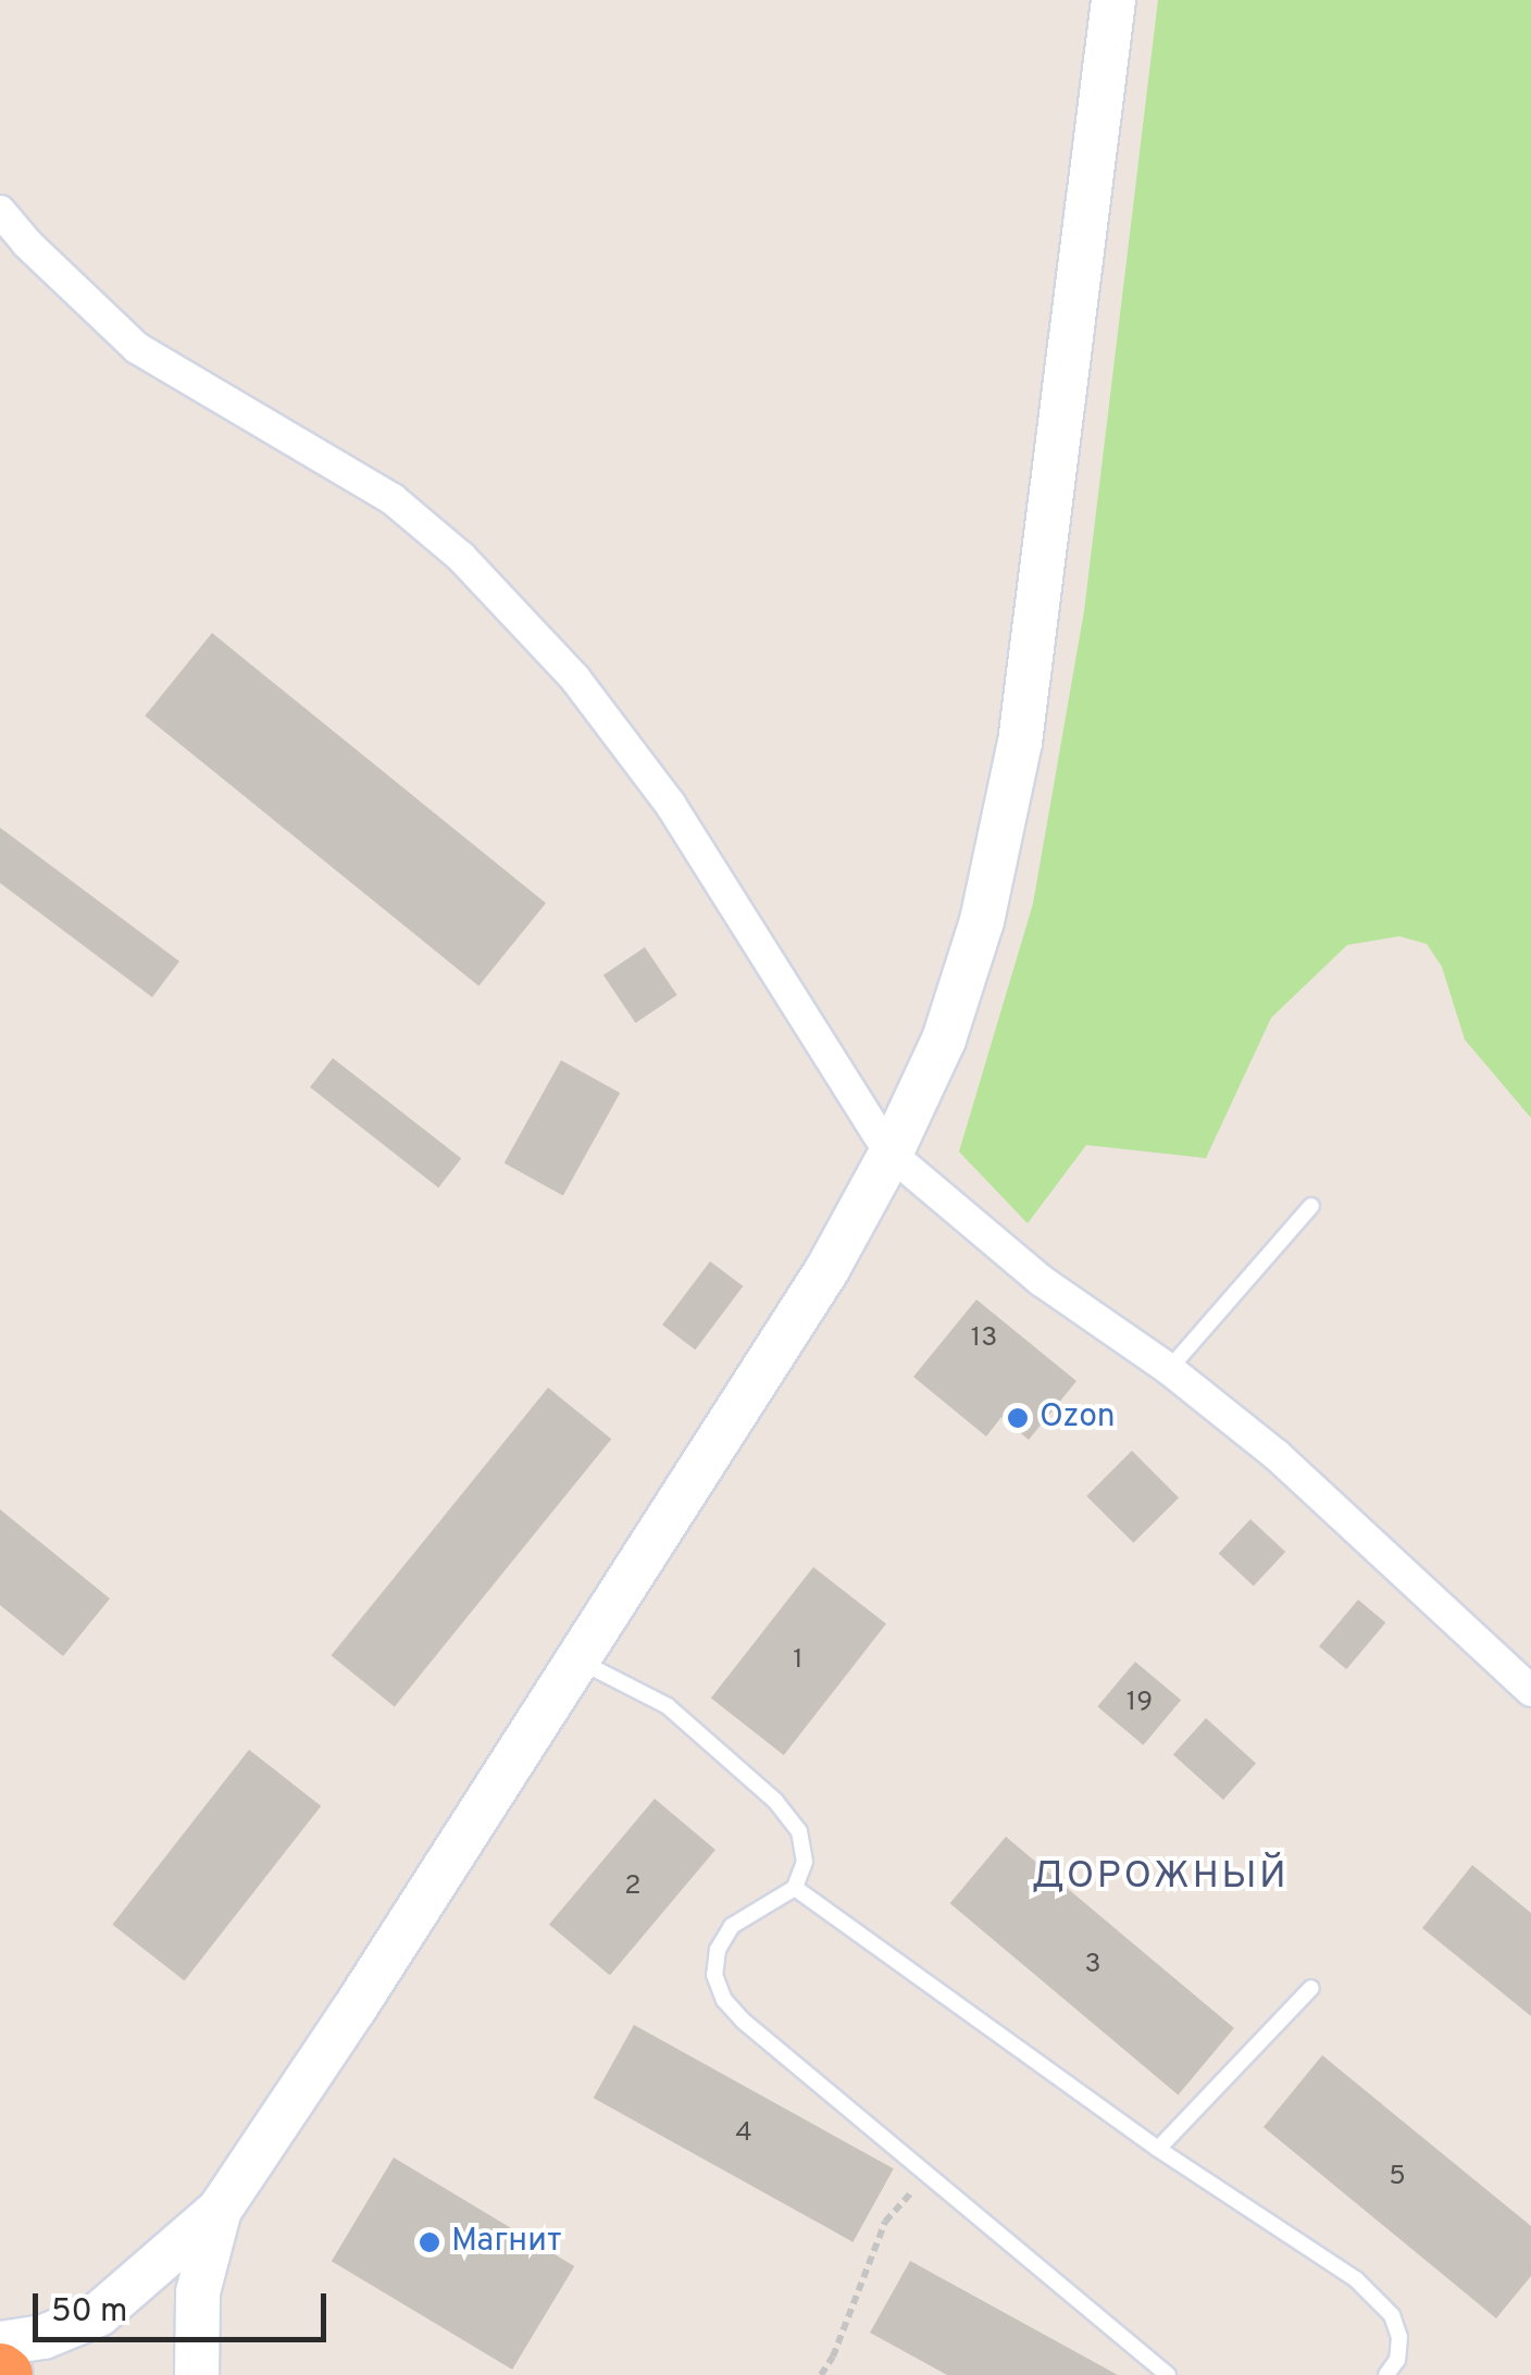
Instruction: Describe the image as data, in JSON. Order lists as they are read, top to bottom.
{
  "districts": ["ДОРОЖНЫЙ"],
  "places": ["Ozon", "Магнит"],
  "house_numbers": [
    "13",
    "1",
    "19",
    "2",
    "3",
    "4",
    "5"
  ],
  "scale_bar": "50 m"
}
